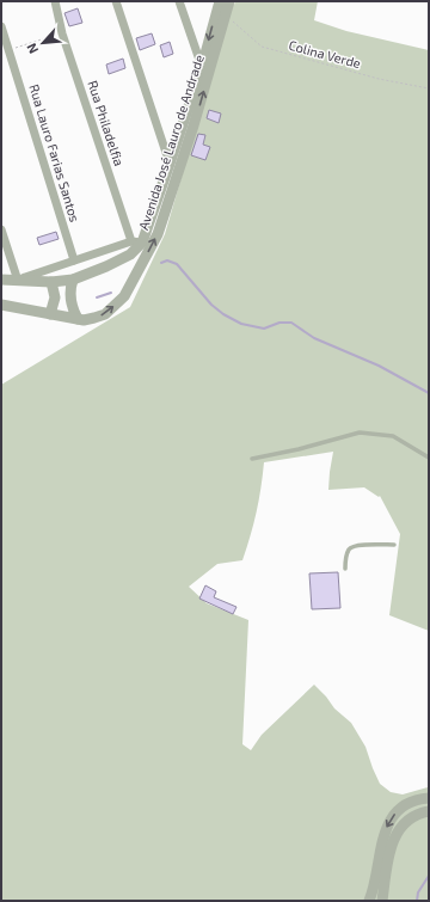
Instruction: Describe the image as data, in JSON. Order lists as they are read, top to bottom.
{
  "streets": {
    "street": ["Rua Philadelfia", "Avenida José Lauro de Andrade", "Rua Lauro Farias Santos"],
    "path": ["Colina Verde"]
  },
  "crossings": [
    ["Colina Verde", "Avenida José Lauro de Andrade"],
    ["Rua Philadelfia", "Avenida José Lauro de Andrade"]
  ],
  "north": "bottom left"
}
